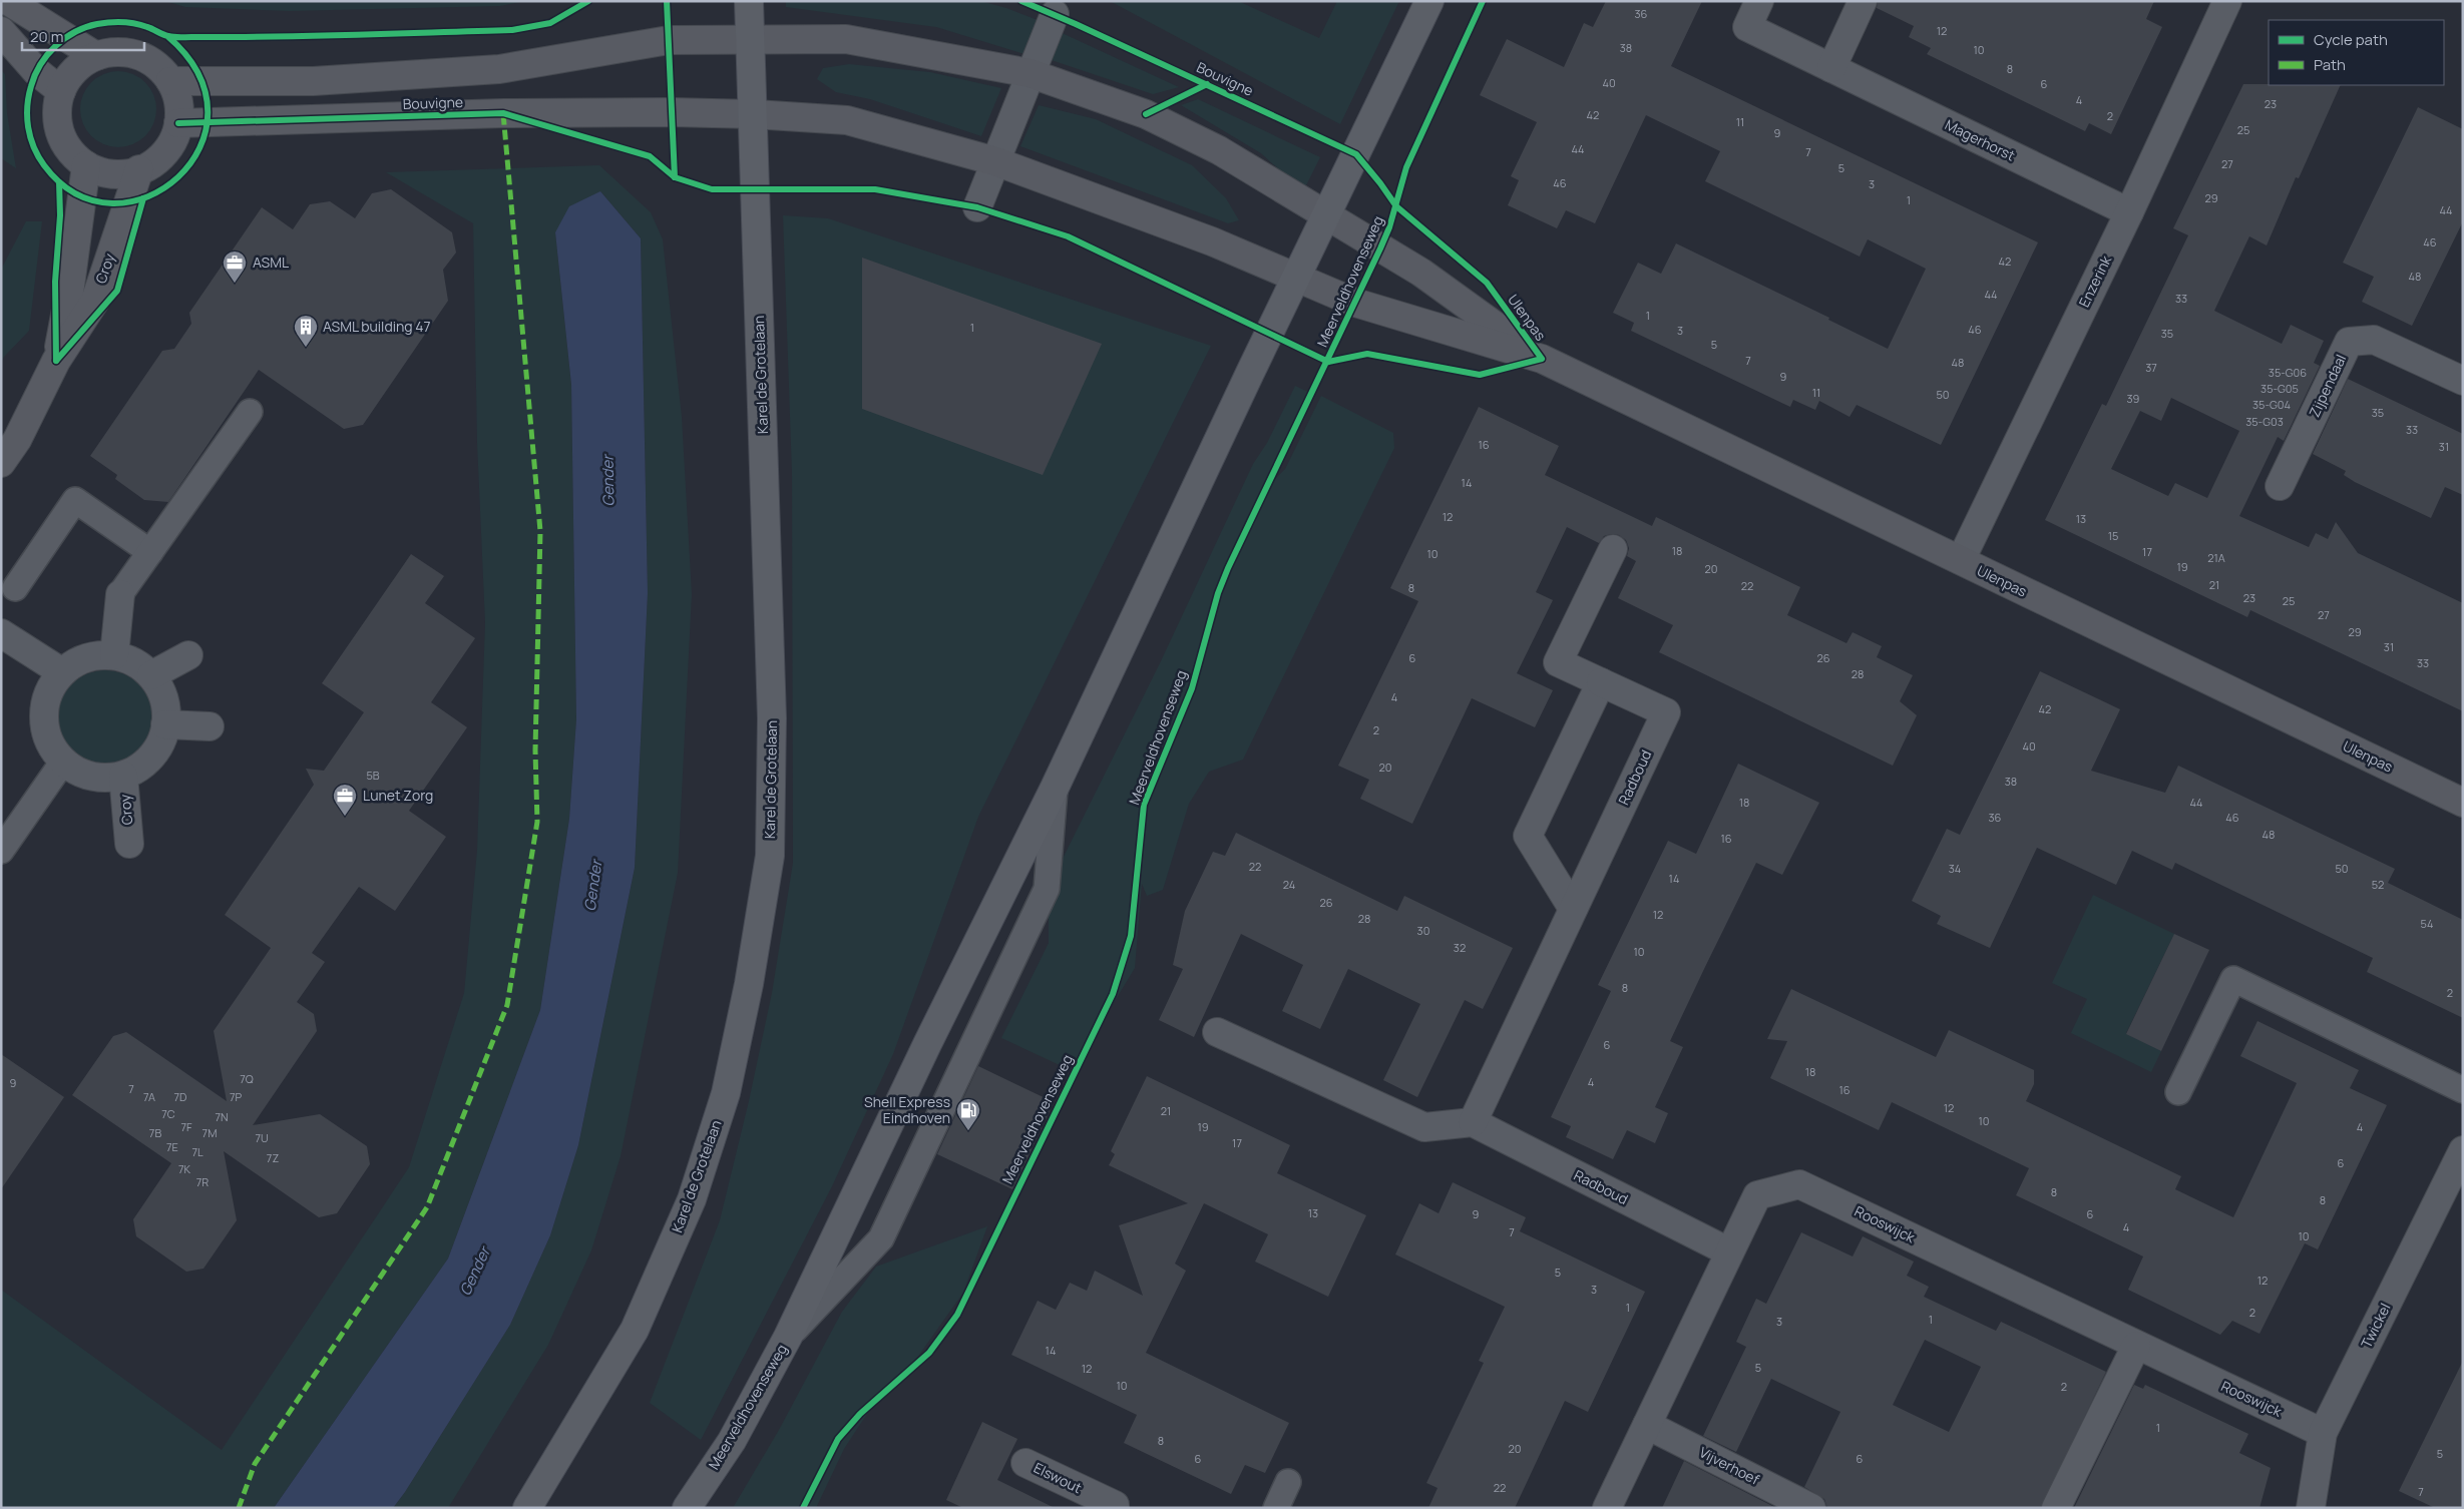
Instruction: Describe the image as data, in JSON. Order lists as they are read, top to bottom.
{
  "streets": {
    "main road": ["Meerveldhovenseweg", "Karel de Grotelaan"],
    "street": [
      "Bouvigne",
      "Magerhorst",
      "Croy",
      "Enzerink",
      "Ulenpas",
      "Zijpendaal",
      "Radboud",
      "Rooswijck",
      "Twickel",
      "Vijverhoef",
      "Elswout"
    ]
  },
  "crossings": [
    ["Bouvigne", "Croy"],
    ["Bouvigne", "Meerveldhovenseweg"],
    ["Bouvigne", "Ulenpas"],
    ["Bouvigne", "Karel de Grotelaan"],
    ["Magerhorst", "Enzerink"],
    ["Meerveldhovenseweg", "Ulenpas"],
    ["Enzerink", "Ulenpas"],
    ["Radboud", "Rooswijck"],
    ["Rooswijck", "Twickel"],
    ["Rooswijck", "Vijverhoef"]
  ],
  "water": ["Gender"],
  "places": {
    "office": ["ASML", "Lunet Zorg"],
    "building": ["ASML building 47"],
    "fuel station": ["Shell Express Eindhoven"]
  },
  "house_numbers": [
    "36",
    "12",
    "38",
    "10",
    "8",
    "40",
    "6",
    "4",
    "23",
    "42",
    "2",
    "11",
    "25",
    "9",
    "44",
    "7",
    "27",
    "5",
    "46",
    "3",
    "29",
    "1",
    "44",
    "46",
    "42",
    "48",
    "44",
    "33",
    "1",
    "1",
    "46",
    "3",
    "35",
    "5",
    "7",
    "48",
    "37",
    "35-G06",
    "9",
    "35-G05",
    "11",
    "50",
    "39",
    "35-G04",
    "35",
    "35-G03",
    "33",
    "16",
    "31",
    "14",
    "12",
    "13",
    "15",
    "18",
    "17",
    "10",
    "21A",
    "19",
    "20",
    "21",
    "22",
    "8",
    "23",
    "25",
    "27",
    "29",
    "31",
    "6",
    "26",
    "33",
    "28",
    "4",
    "42",
    "2",
    "40",
    "20",
    "5B",
    "38",
    "18",
    "44",
    "36",
    "46",
    "48",
    "16",
    "22",
    "34",
    "50",
    "14",
    "24",
    "52",
    "26",
    "12",
    "28",
    "54",
    "30",
    "32",
    "10",
    "8",
    "2",
    "6",
    "18",
    "7Q",
    "4",
    "9",
    "7",
    "16",
    "7A",
    "7D",
    "7P",
    "12",
    "21",
    "7C",
    "7N",
    "10",
    "7F",
    "19",
    "4",
    "7B",
    "7M",
    "7U",
    "17",
    "7E",
    "7L",
    "7Z",
    "6",
    "7K",
    "7R",
    "8",
    "8",
    "13",
    "9",
    "6",
    "4",
    "7",
    "10",
    "5",
    "12",
    "3",
    "1",
    "2",
    "1",
    "3",
    "14",
    "5",
    "12",
    "10",
    "2",
    "1",
    "8",
    "20",
    "5",
    "6",
    "6",
    "22",
    "7"
  ],
  "legend": ["Cycle path", "Path"],
  "scale_bar": "20 m"
}
